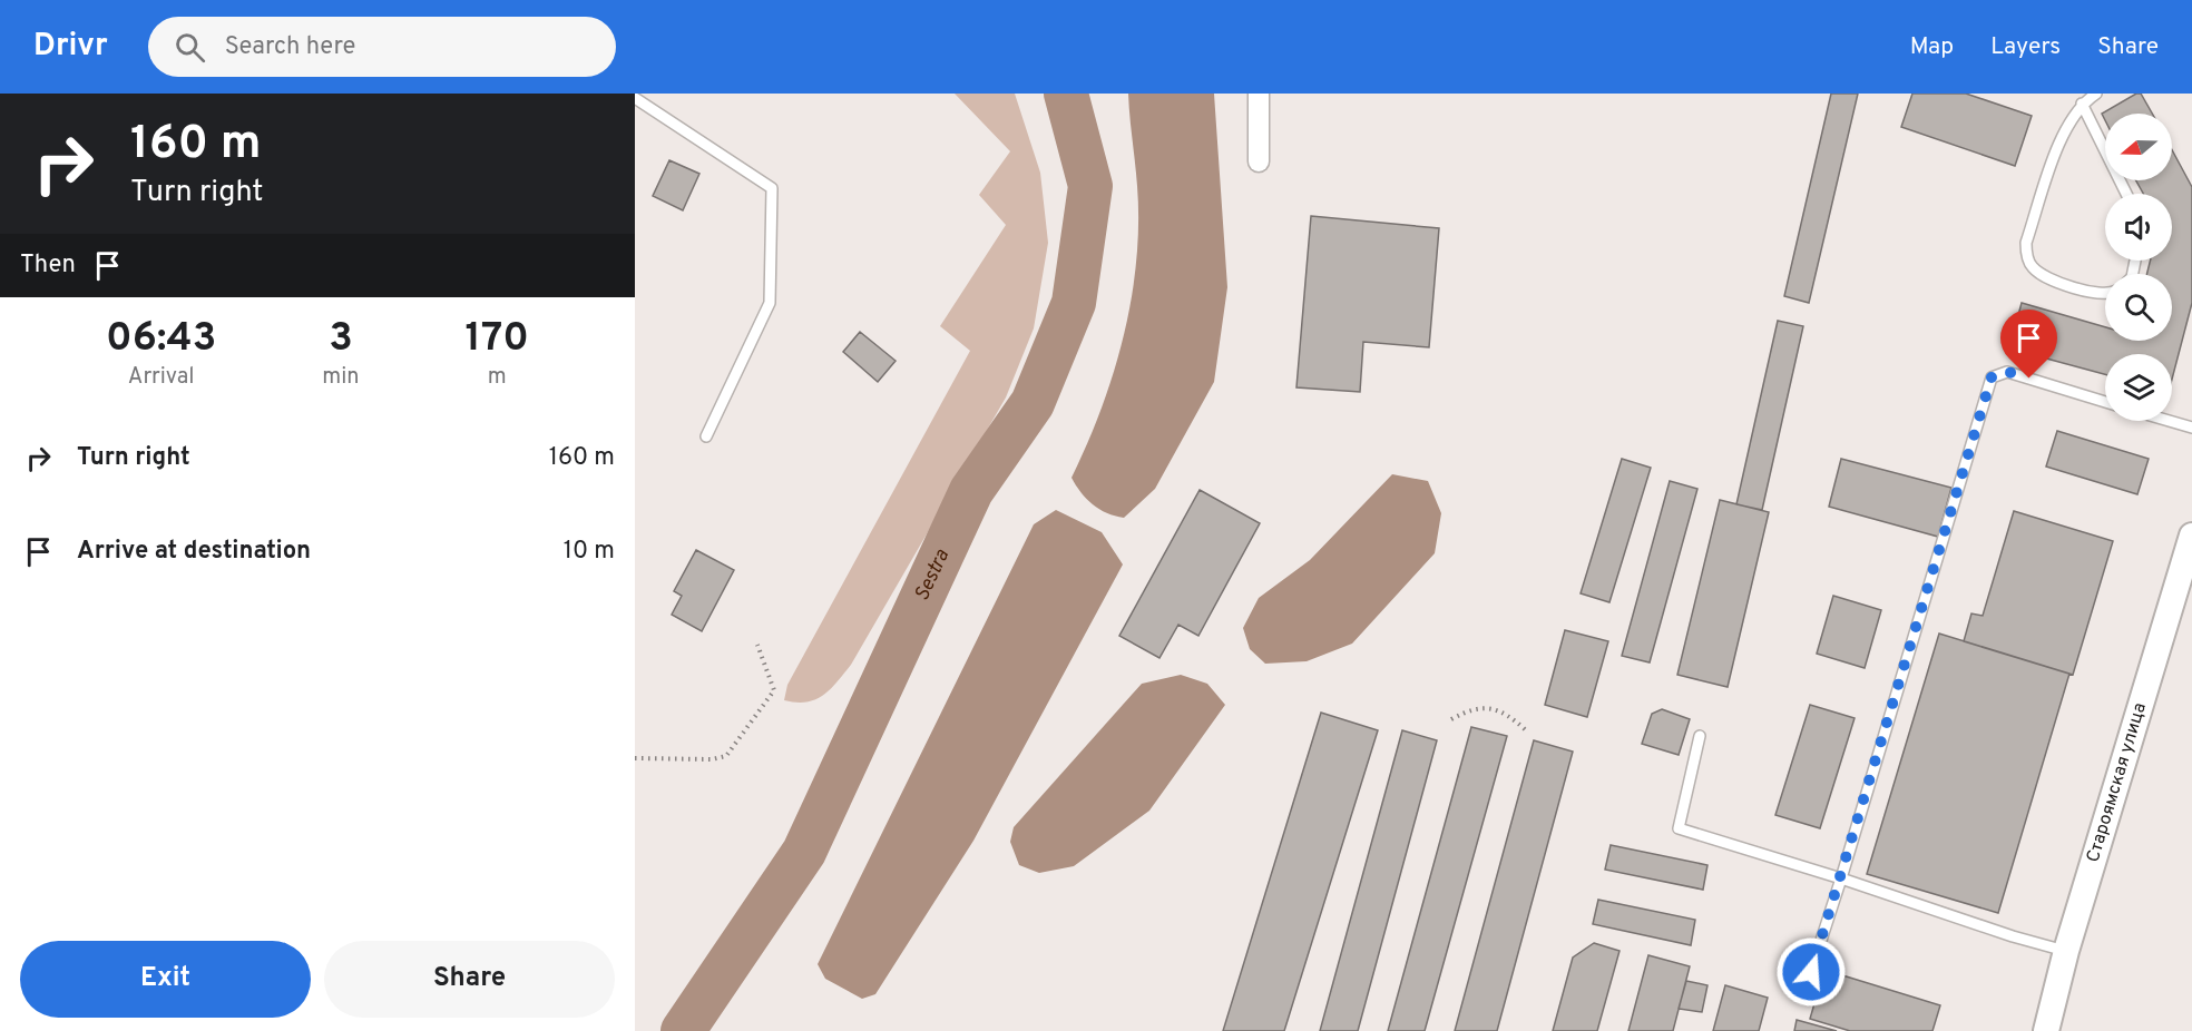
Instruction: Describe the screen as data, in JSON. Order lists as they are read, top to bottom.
{
  "streets": {
    "street": ["Староямская улица"]
  },
  "water": ["Sestra"],
  "north": "left",
  "page": {
    "header": "Drivr",
    "search": "Search here",
    "nav": ["Map", "Layers", "Share"],
    "turn": ["160 m", "Turn right"],
    "then": "Then",
    "eta": [
      "06:43",
      "Arrival",
      "3",
      "min",
      "170",
      "m"
    ],
    "list": [
      {
        "name": "Turn right",
        "value": "160 m"
      },
      {
        "name": "Arrive at destination",
        "value": "10 m"
      }
    ],
    "buttons": ["Exit", "Share"]
  }
}
